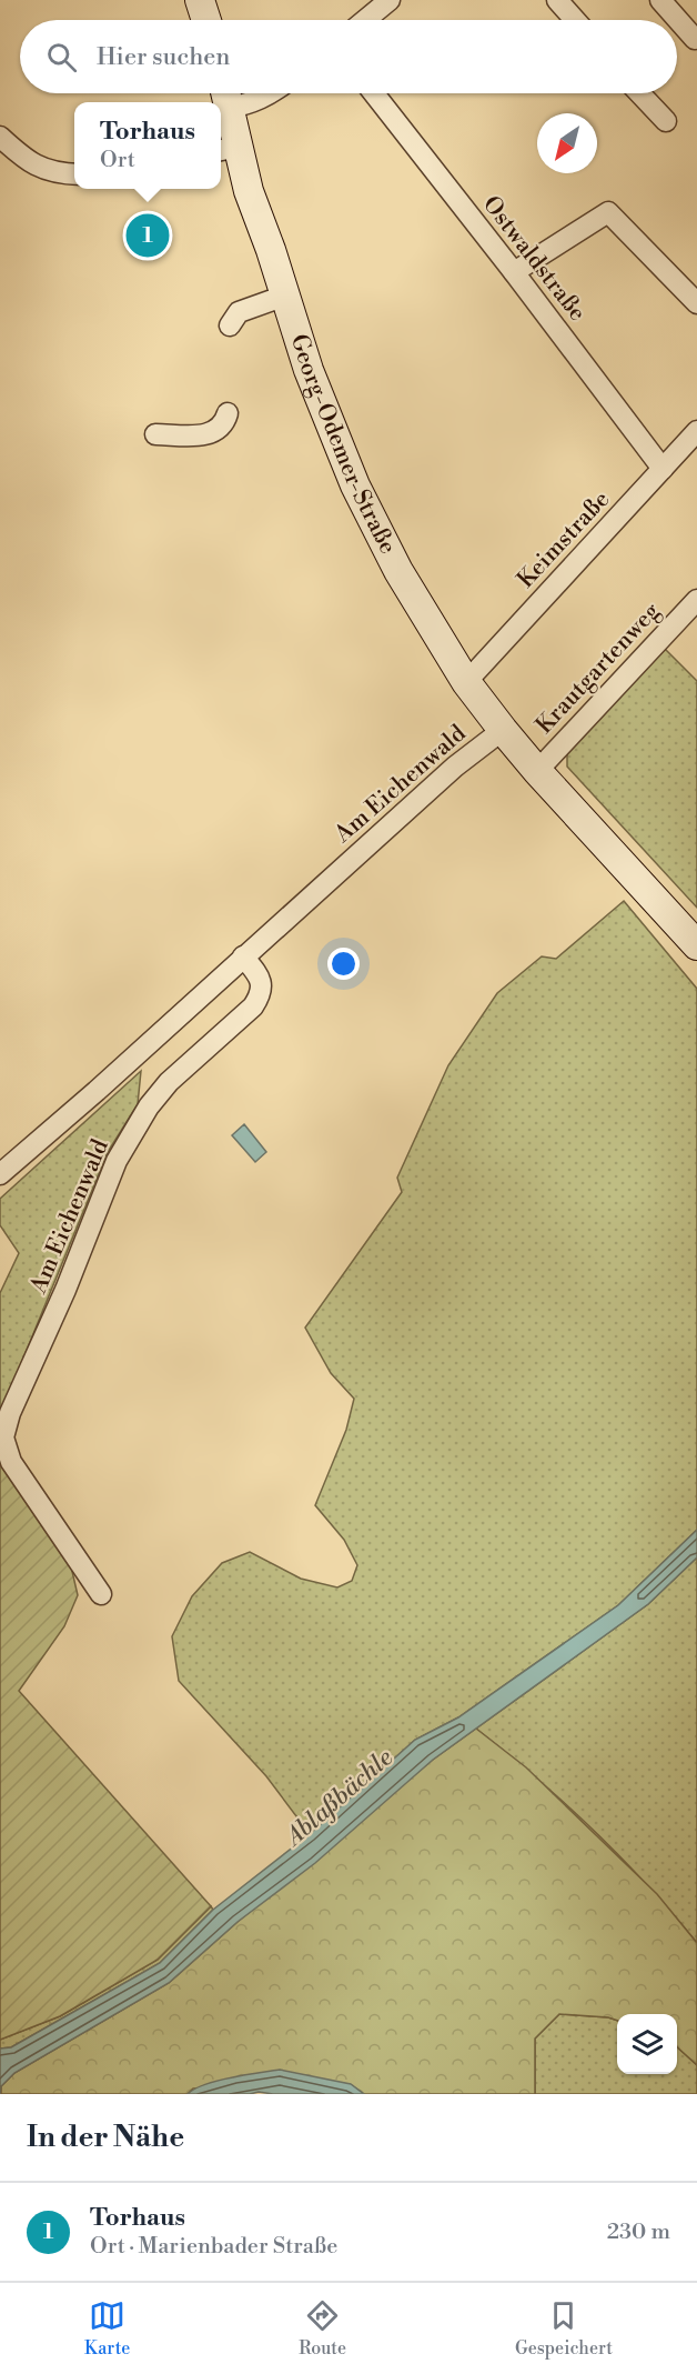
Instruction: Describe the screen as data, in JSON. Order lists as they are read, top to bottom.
{
  "streets": {
    "street": [
      "Ostwaldstraße",
      "Georg-Odemer-Straße",
      "Keimstraße",
      "Krautgartenweg",
      "Am Eichenwald"
    ]
  },
  "crossings": [
    ["Ostwaldstraße", "Keimstraße"],
    ["Georg-Odemer-Straße", "Keimstraße"],
    ["Georg-Odemer-Straße", "Krautgartenweg"],
    ["Georg-Odemer-Straße", "Am Eichenwald"]
  ],
  "water": ["Ablaßbächle"],
  "north": "bottom left",
  "page": {
    "search": "Hier suchen",
    "popup": ["Torhaus", "Ort"],
    "pins": "1",
    "heading": "In der Nähe",
    "list": [
      {
        "mark": "1",
        "name": "Torhaus",
        "note": "Ort · Marienbader Straße",
        "value": "230 m"
      }
    ],
    "nav": ["Karte", "Route", "Gespeichert"]
  }
}
